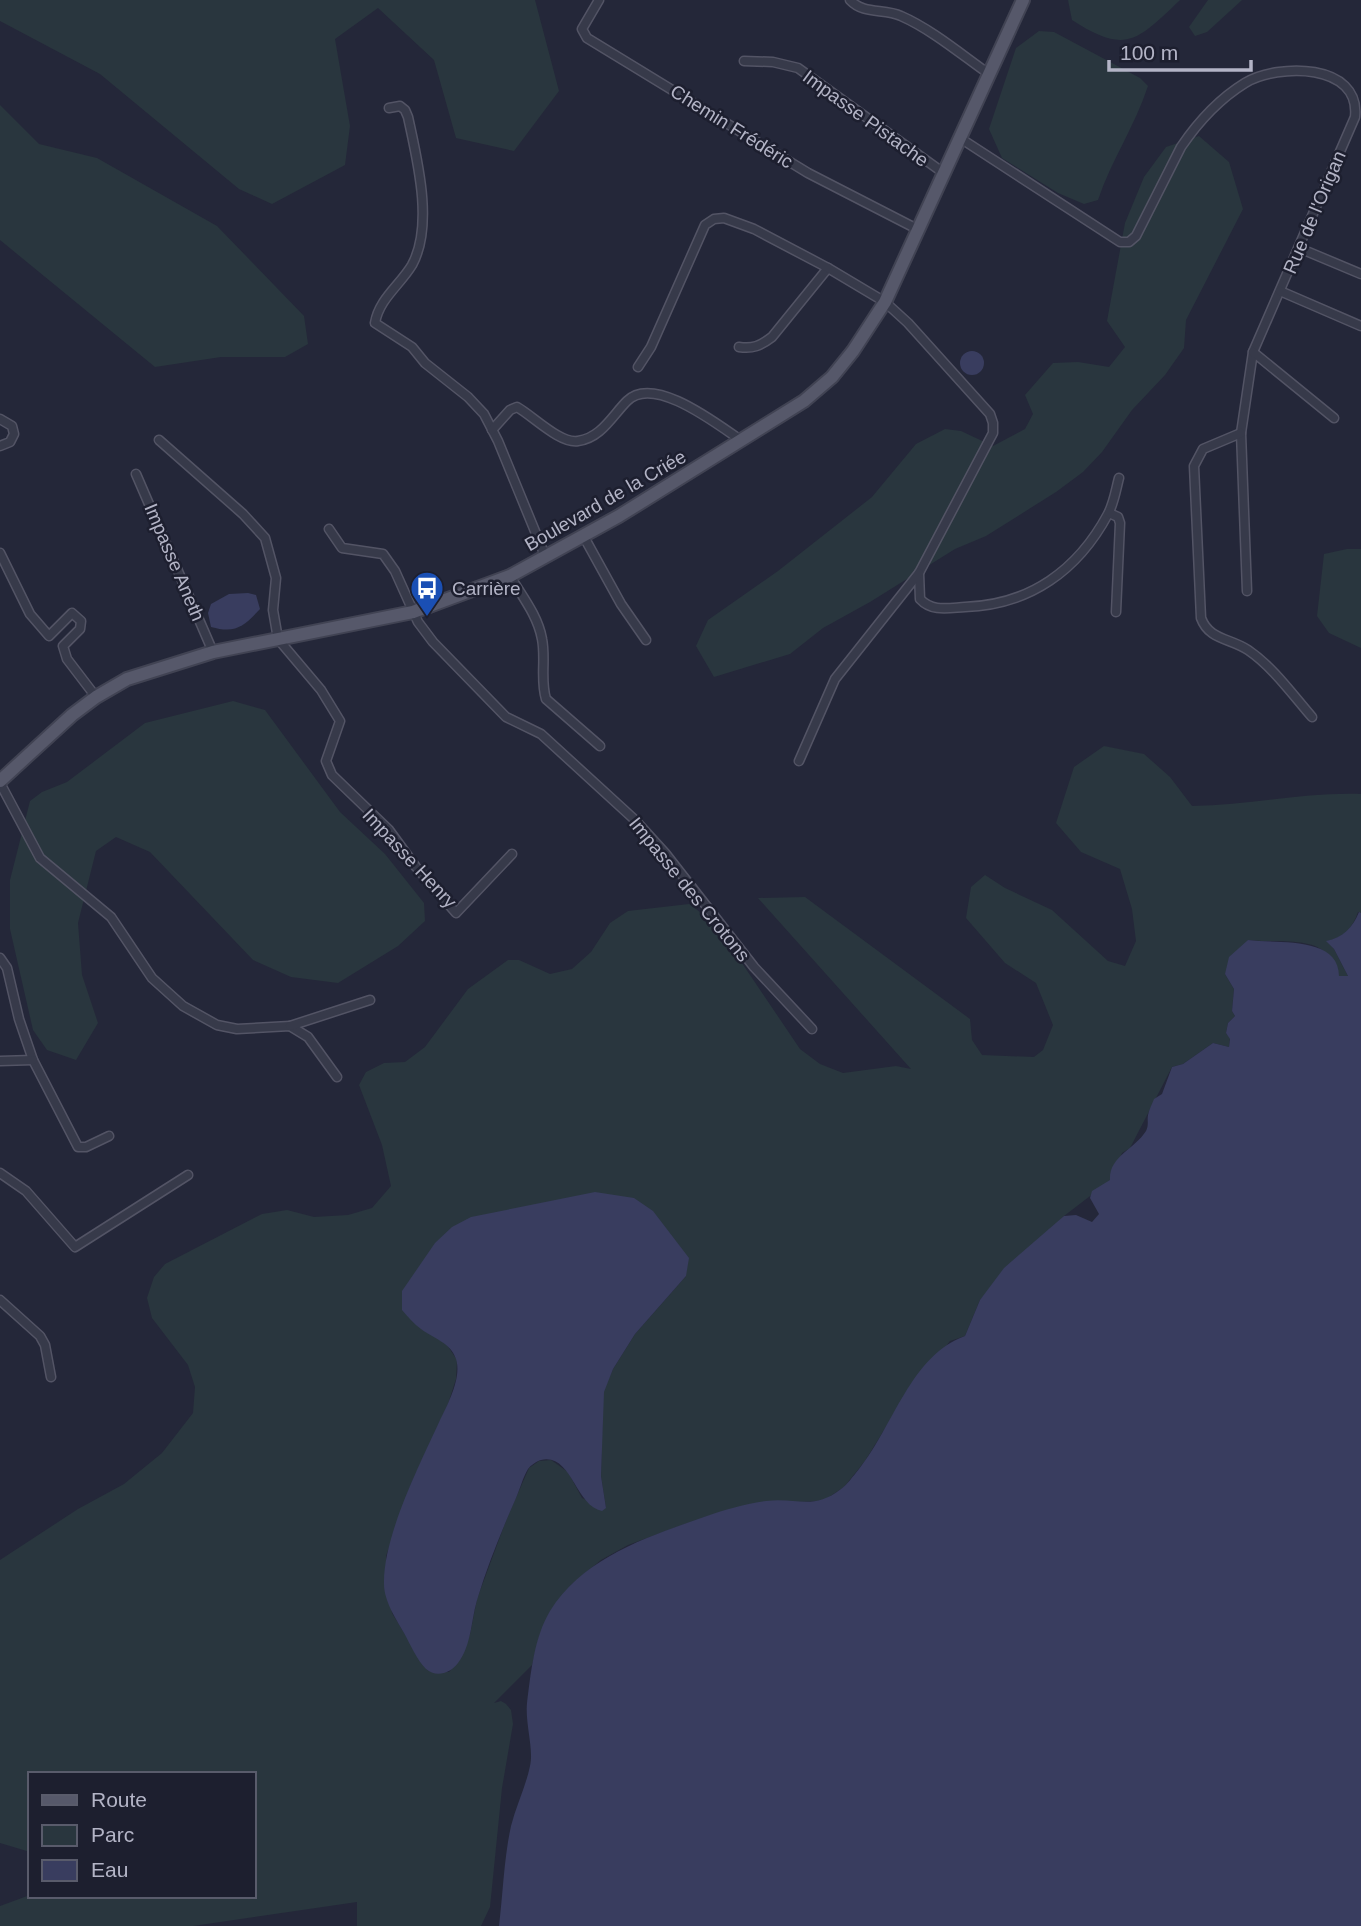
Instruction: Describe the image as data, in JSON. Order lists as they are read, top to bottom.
{
  "streets": {
    "main road": ["Boulevard de la Criée"],
    "street": [
      "Impasse Pistache",
      "Chemin Frédéric",
      "Rue de l'Origan",
      "Impasse Aneth",
      "Impasse Henry",
      "Impasse des Crotons"
    ]
  },
  "crossings": [
    ["Impasse Pistache", "Boulevard de la Criée"],
    ["Chemin Frédéric", "Boulevard de la Criée"],
    ["Rue de l'Origan", "Boulevard de la Criée"],
    ["Boulevard de la Criée", "Impasse Aneth"],
    ["Boulevard de la Criée", "Impasse Henry"],
    ["Boulevard de la Criée", "Impasse des Crotons"]
  ],
  "places": {
    "bus stop": ["Carrière"]
  },
  "legend": ["Route", "Parc", "Eau"],
  "scale_bar": "100 m"
}
